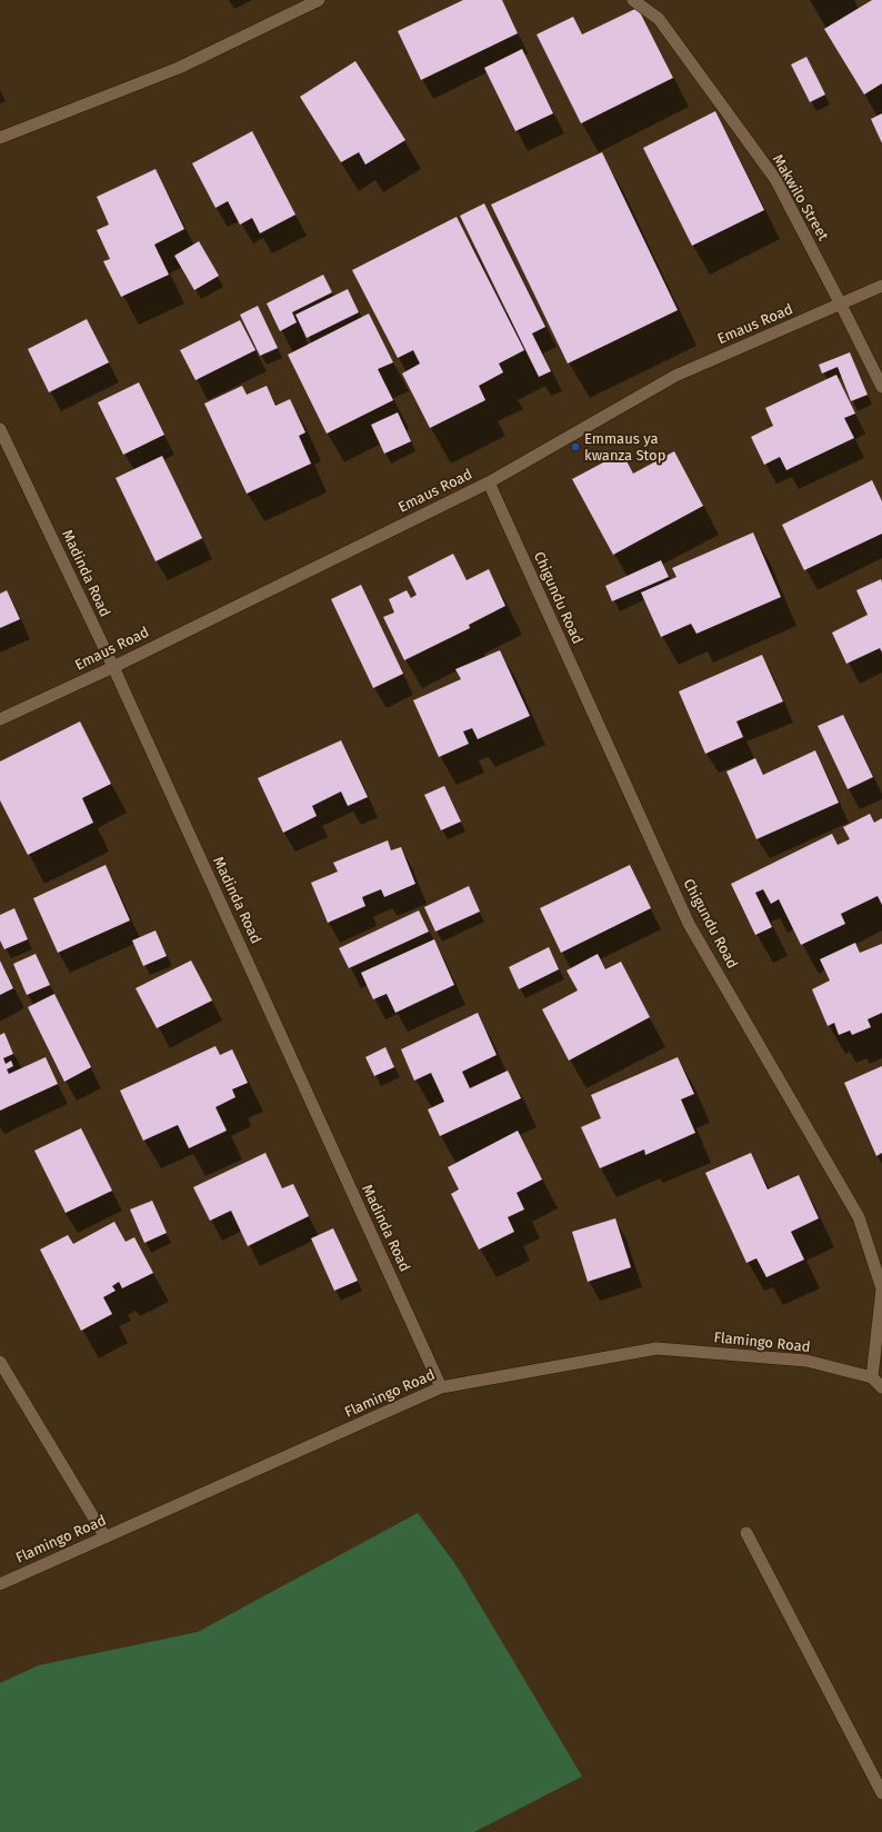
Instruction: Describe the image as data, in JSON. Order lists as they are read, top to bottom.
{
  "streets": {
    "street": [
      "Makwilo Street",
      "Emaus Road",
      "Madinda Road",
      "Chigundu Road",
      "Flamingo Road"
    ]
  },
  "crossings": [
    ["Makwilo Street", "Emaus Road"],
    ["Emaus Road", "Madinda Road"],
    ["Emaus Road", "Chigundu Road"],
    ["Madinda Road", "Flamingo Road"],
    ["Chigundu Road", "Flamingo Road"]
  ],
  "places": ["Emmaus ya kwanza Stop"]
}
